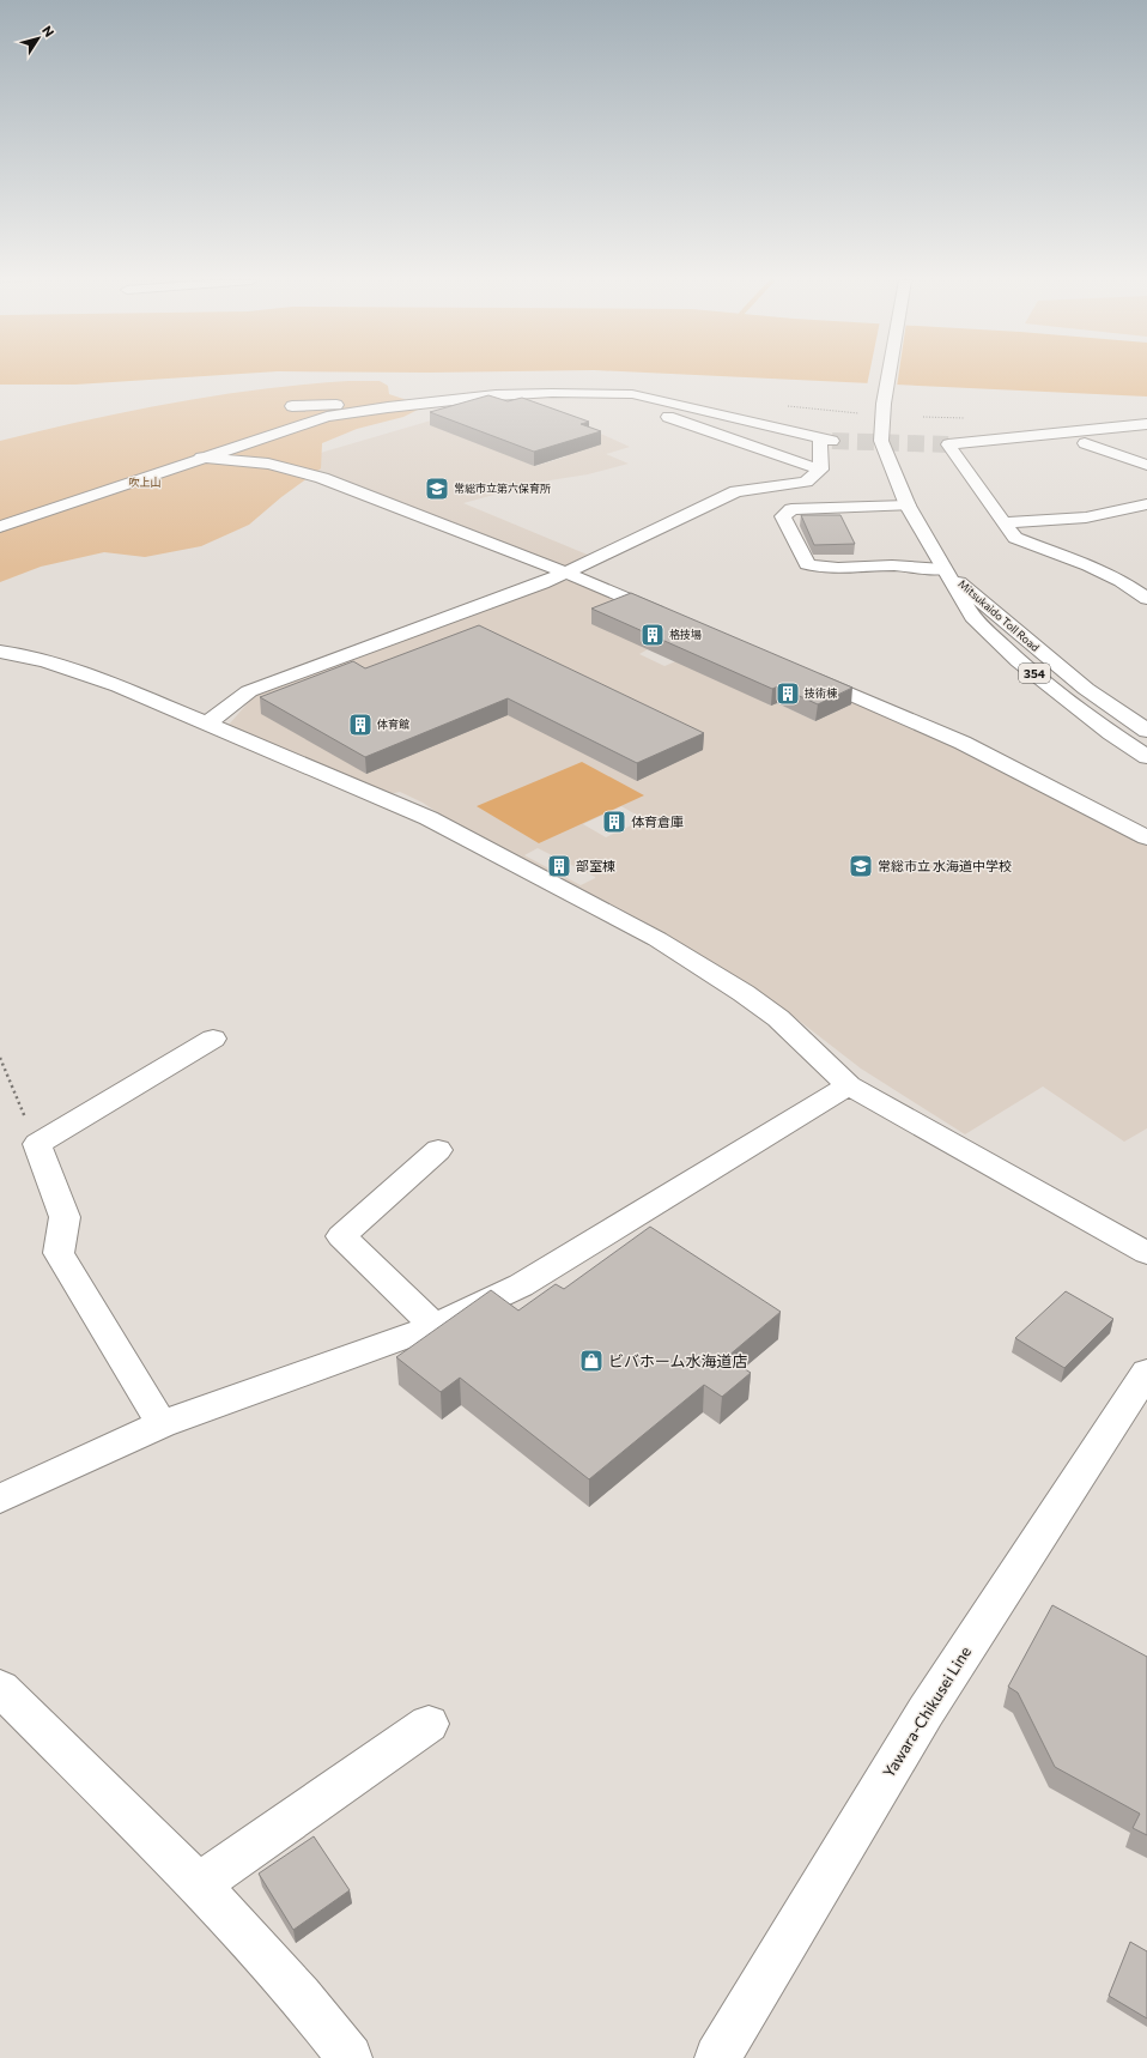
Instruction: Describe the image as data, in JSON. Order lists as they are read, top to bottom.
{
  "streets": {
    "main road": ["Mitsukaido Toll Road", "354", "Yawara-Chikusei Line"]
  },
  "parks": ["吹上山"],
  "places": {
    "school or university": ["常総市立第六保育所", "常総市立 水海道中学校"],
    "building": [
      "格技場",
      "技術棟",
      "体育館",
      "体育倉庫",
      "部室棟"
    ],
    "shop": ["ビバホーム水海道店"]
  },
  "north": "top right"
}
